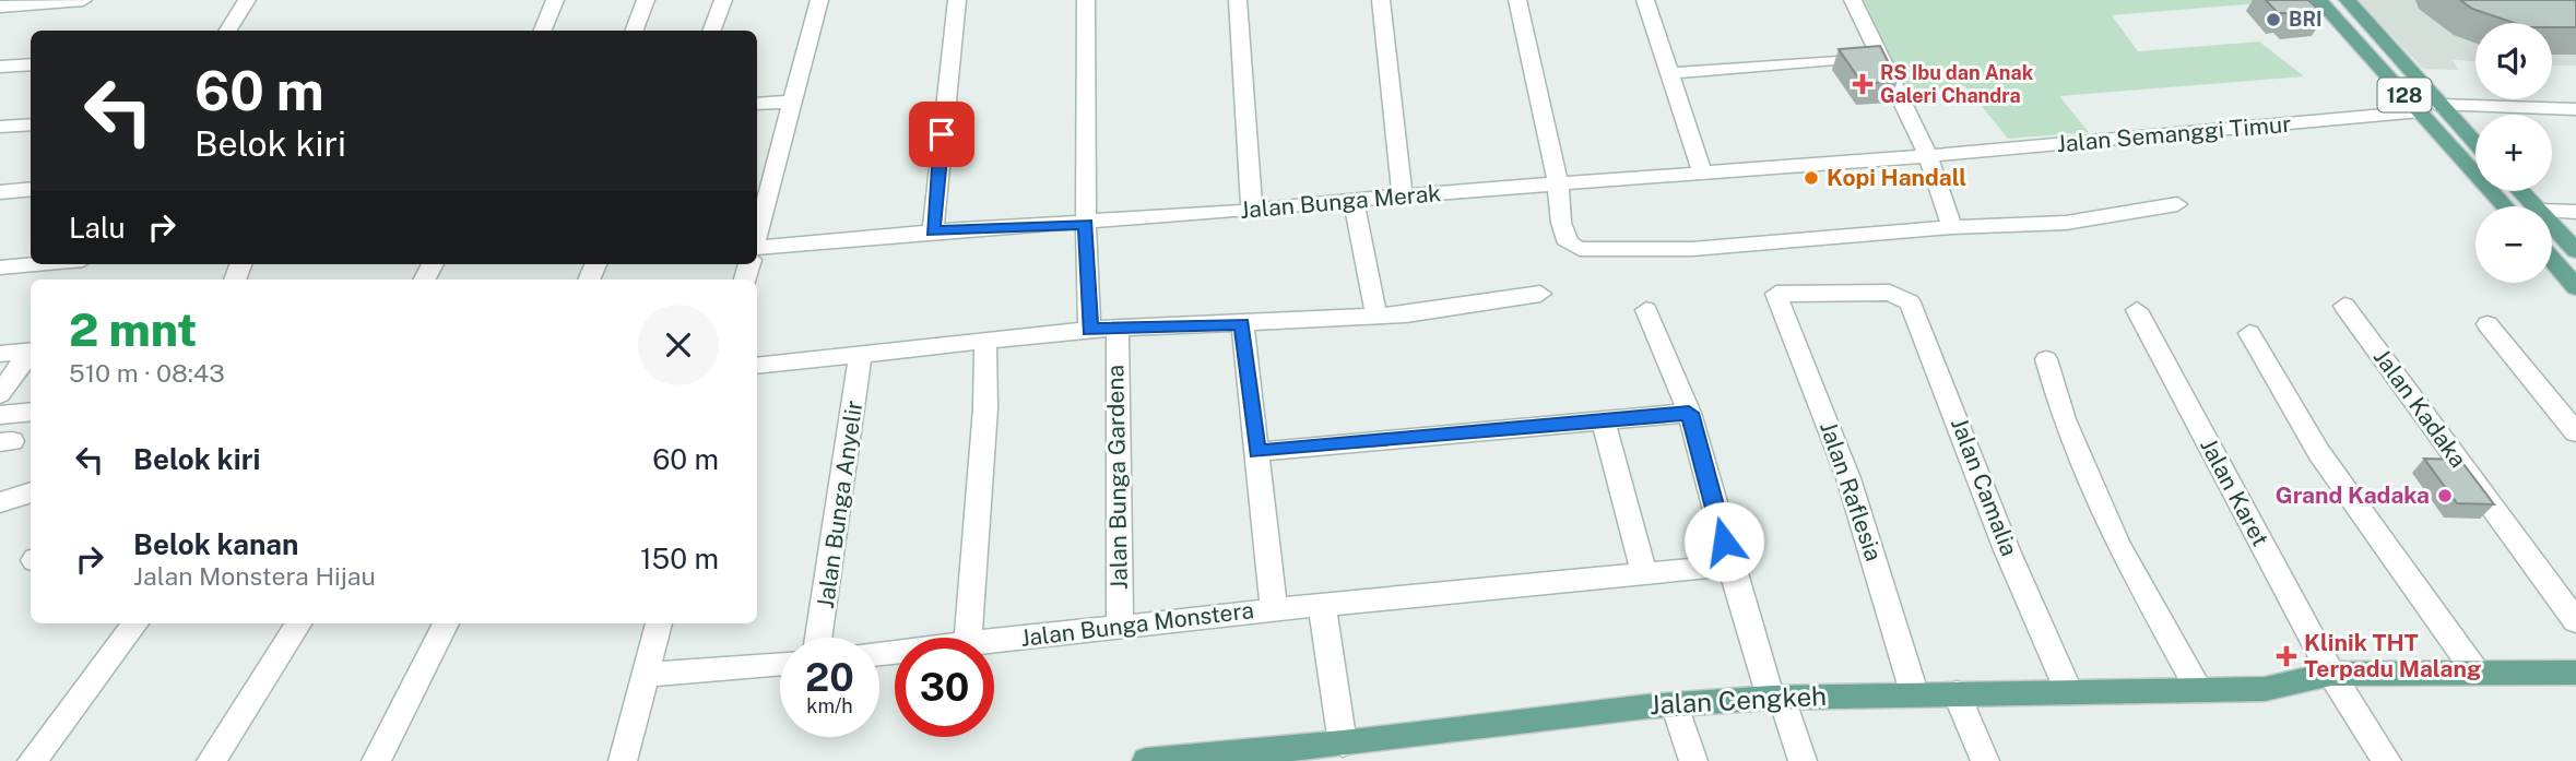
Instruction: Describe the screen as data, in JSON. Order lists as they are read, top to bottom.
{
  "streets": {
    "main road": ["128", "Jalan Cengkeh"],
    "street": [
      "Jalan Semanggi Timur",
      "Jalan Bunga Merak",
      "Jalan Kadaka",
      "Jalan Bunga Gardena",
      "Jalan Camalia",
      "Jalan Raflesia",
      "Jalan Karet",
      "Jalan Bunga Anyelir",
      "Jalan Bunga Monstera"
    ]
  },
  "crossings": [
    ["128", "Jalan Semanggi Timur"],
    ["Jalan Semanggi Timur", "Jalan Bunga Merak"],
    ["Jalan Bunga Gardena", "Jalan Bunga Monstera"],
    ["Jalan Camalia", "Jalan Raflesia"],
    ["Jalan Camalia", "Jalan Cengkeh"],
    ["Jalan Raflesia", "Jalan Cengkeh"],
    ["Jalan Karet", "Jalan Cengkeh"]
  ],
  "places": {
    "other": ["BRI", "Kopi Handall", "Grand Kadaka"],
    "health": ["RS Ibu dan Anak Galeri Chandra", "Klinik THT Terpadu Malang"]
  },
  "page": {
    "map_buttons": ["+", "−"],
    "turn": ["60 m", "Belok kiri"],
    "then": "Lalu",
    "heading": ["2 mnt", "510 m · 08:43"],
    "list": [
      {
        "name": "Belok kiri",
        "value": "60 m"
      },
      {
        "name": "Belok kanan",
        "note": "Jalan Monstera Hijau",
        "value": "150 m"
      }
    ],
    "speed": "20 km/h",
    "limit": "30"
  }
}
